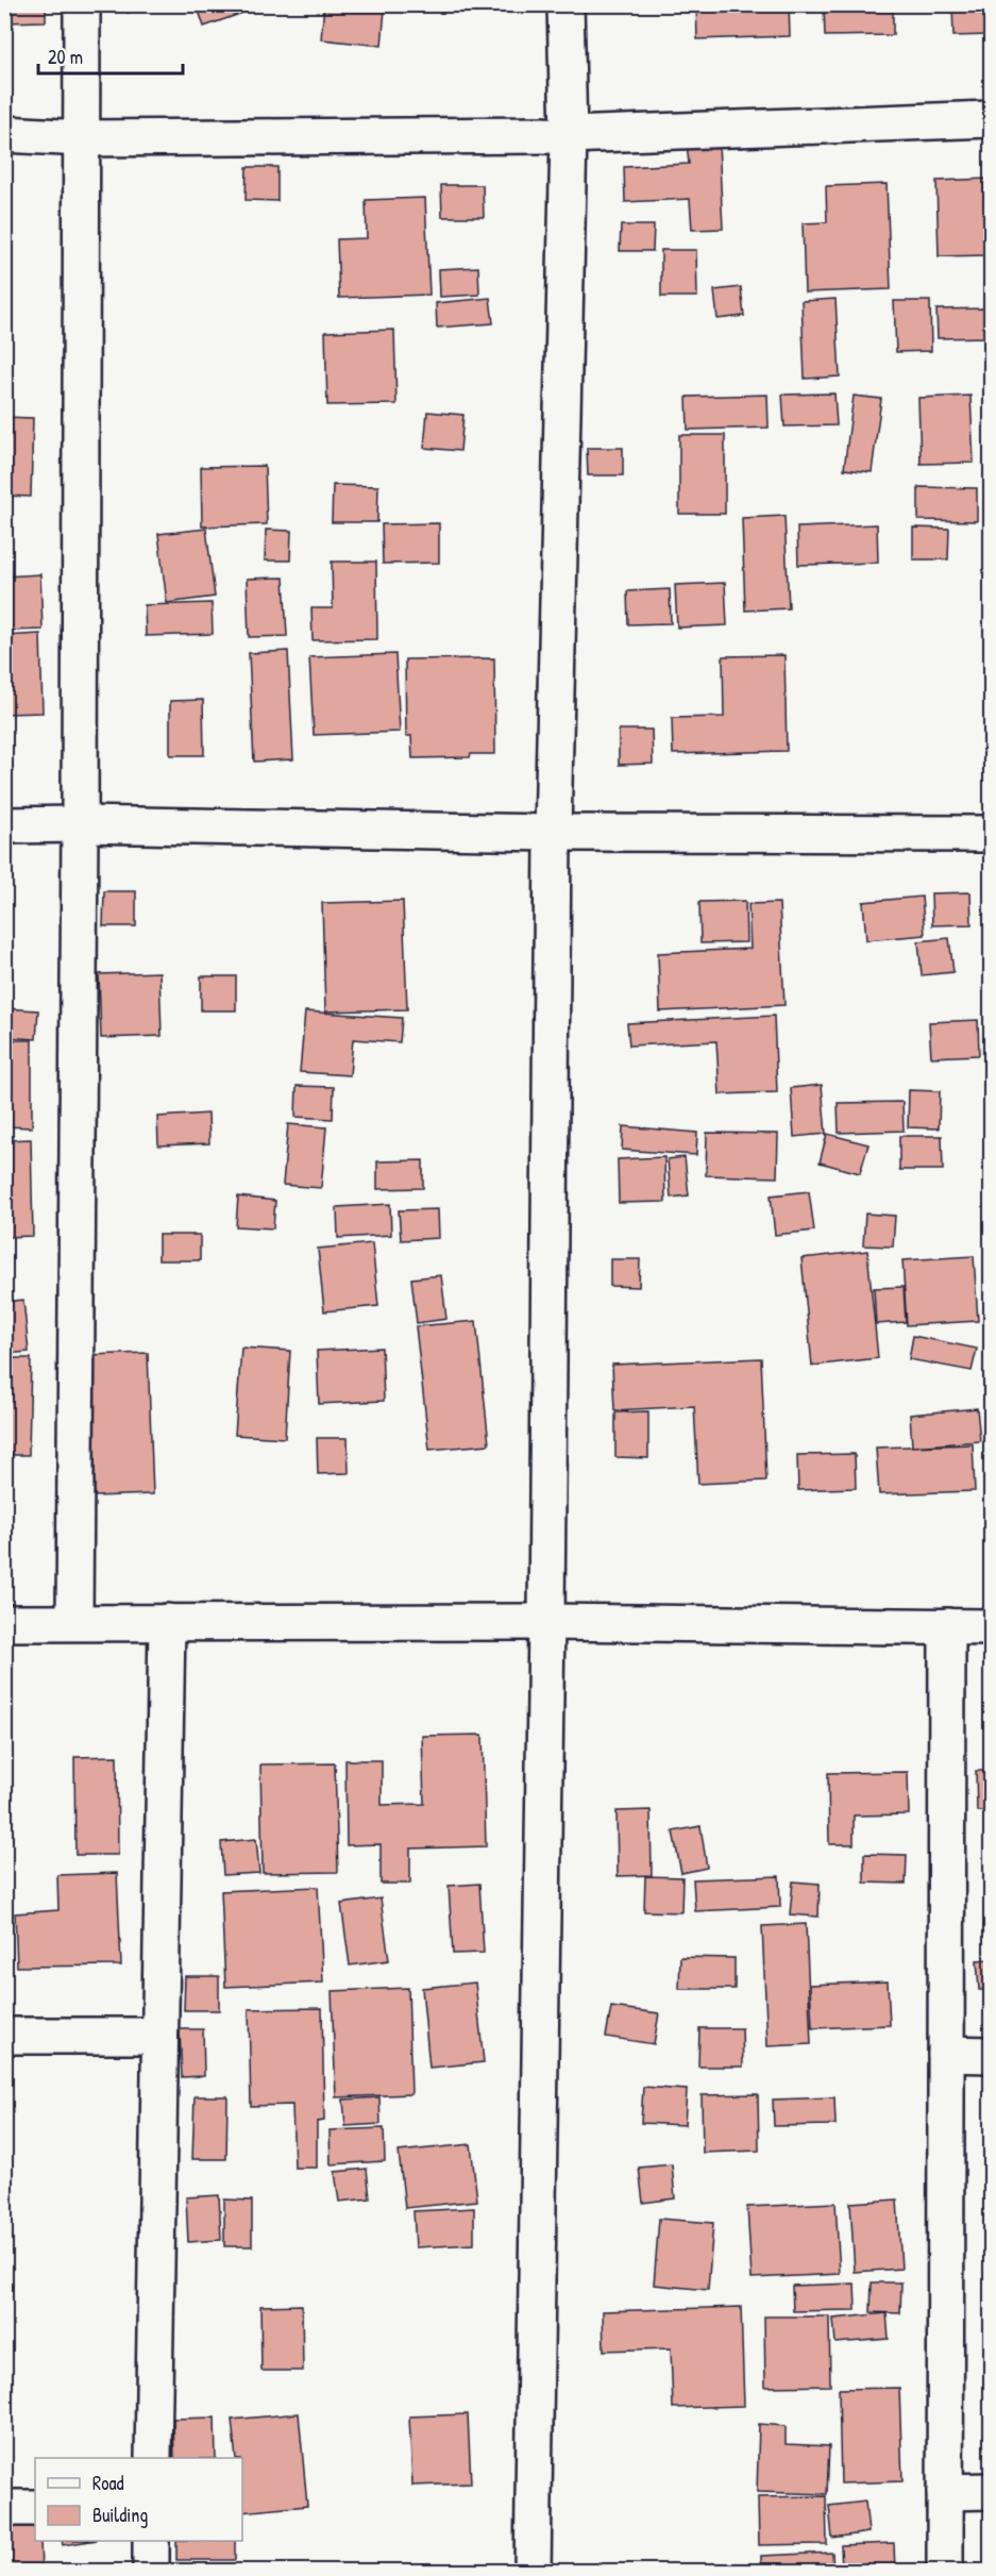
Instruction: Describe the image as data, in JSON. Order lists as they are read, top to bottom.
{
  "legend": ["Road", "Building"],
  "scale_bar": "20 m"
}
